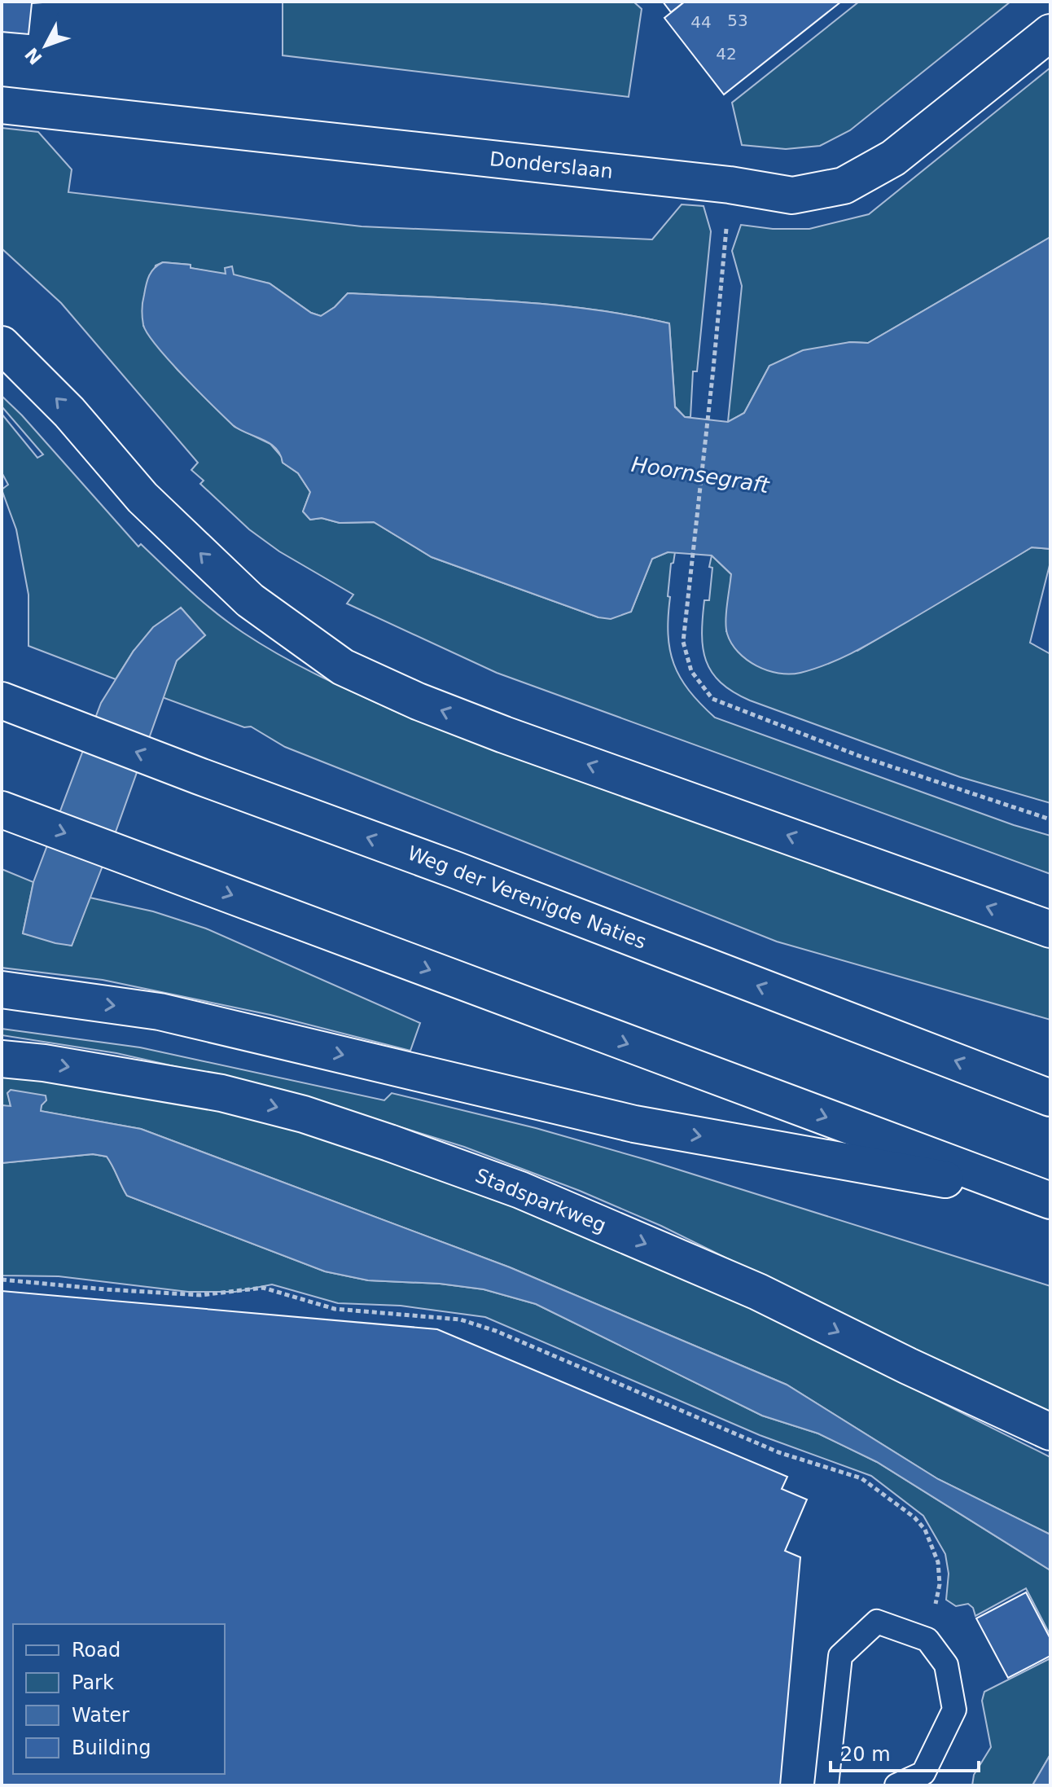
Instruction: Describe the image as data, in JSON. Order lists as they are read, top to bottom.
{
  "streets": {
    "main road": ["Donderslaan", "Weg der Verenigde Naties", "Stadsparkweg"]
  },
  "water": ["Hoornsegraft"],
  "house_numbers": ["53", "44", "42"],
  "legend": [
    "Road",
    "Park",
    "Water",
    "Building"
  ],
  "scale_bar": "20 m",
  "north": "bottom left"
}
